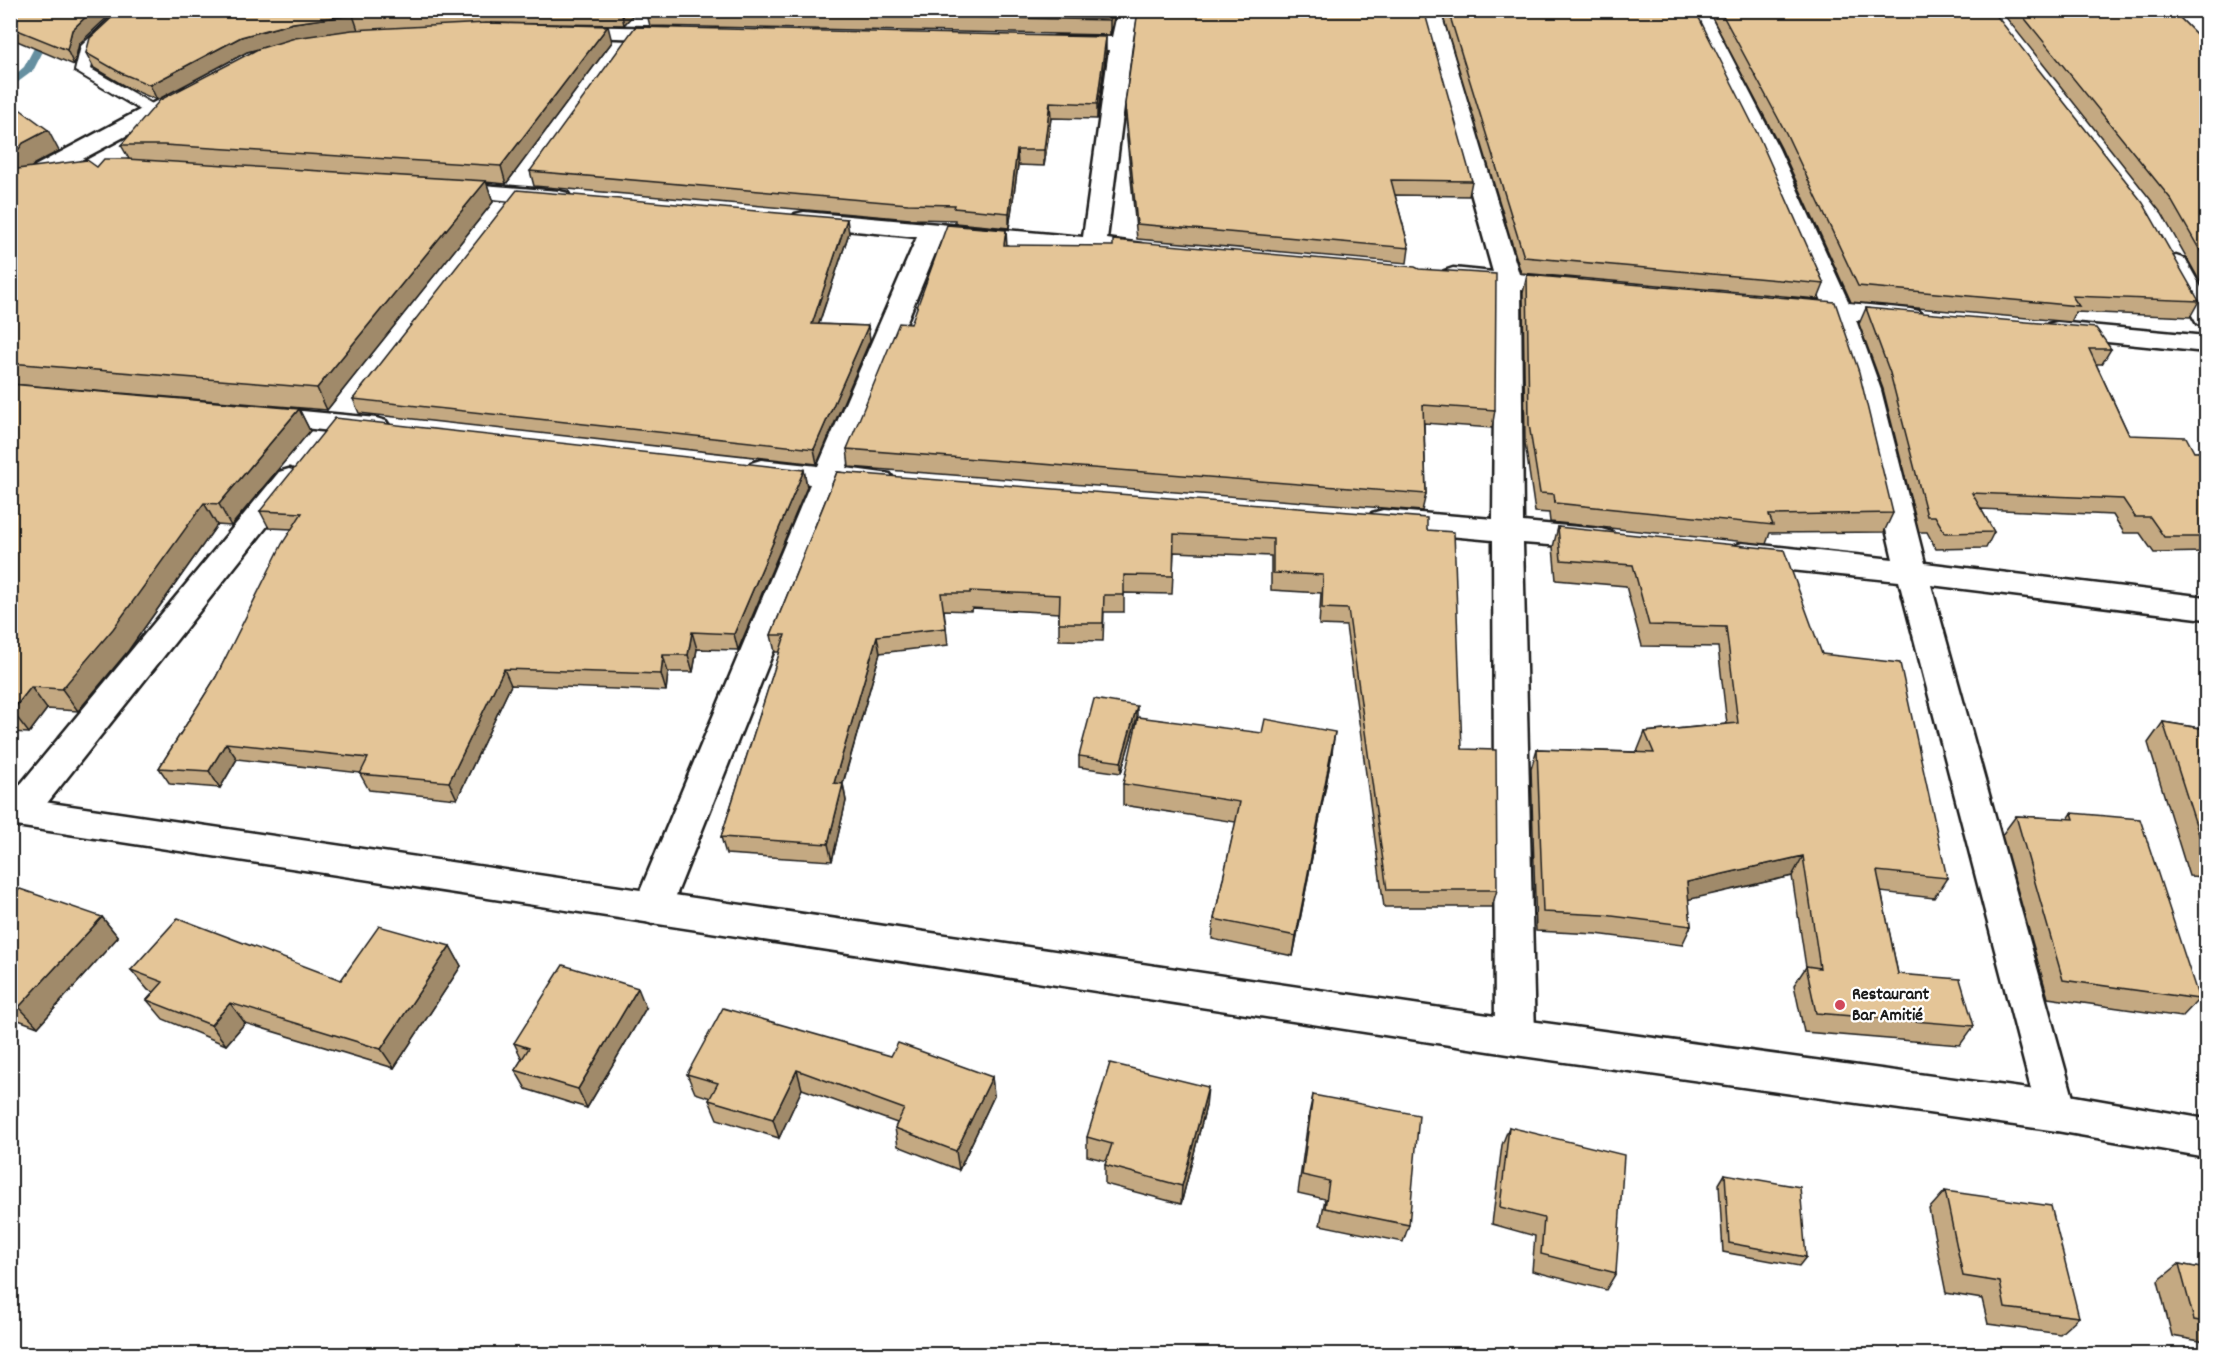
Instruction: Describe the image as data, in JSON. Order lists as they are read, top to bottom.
{
  "places": ["Restaurant Bar Amitié"]
}
